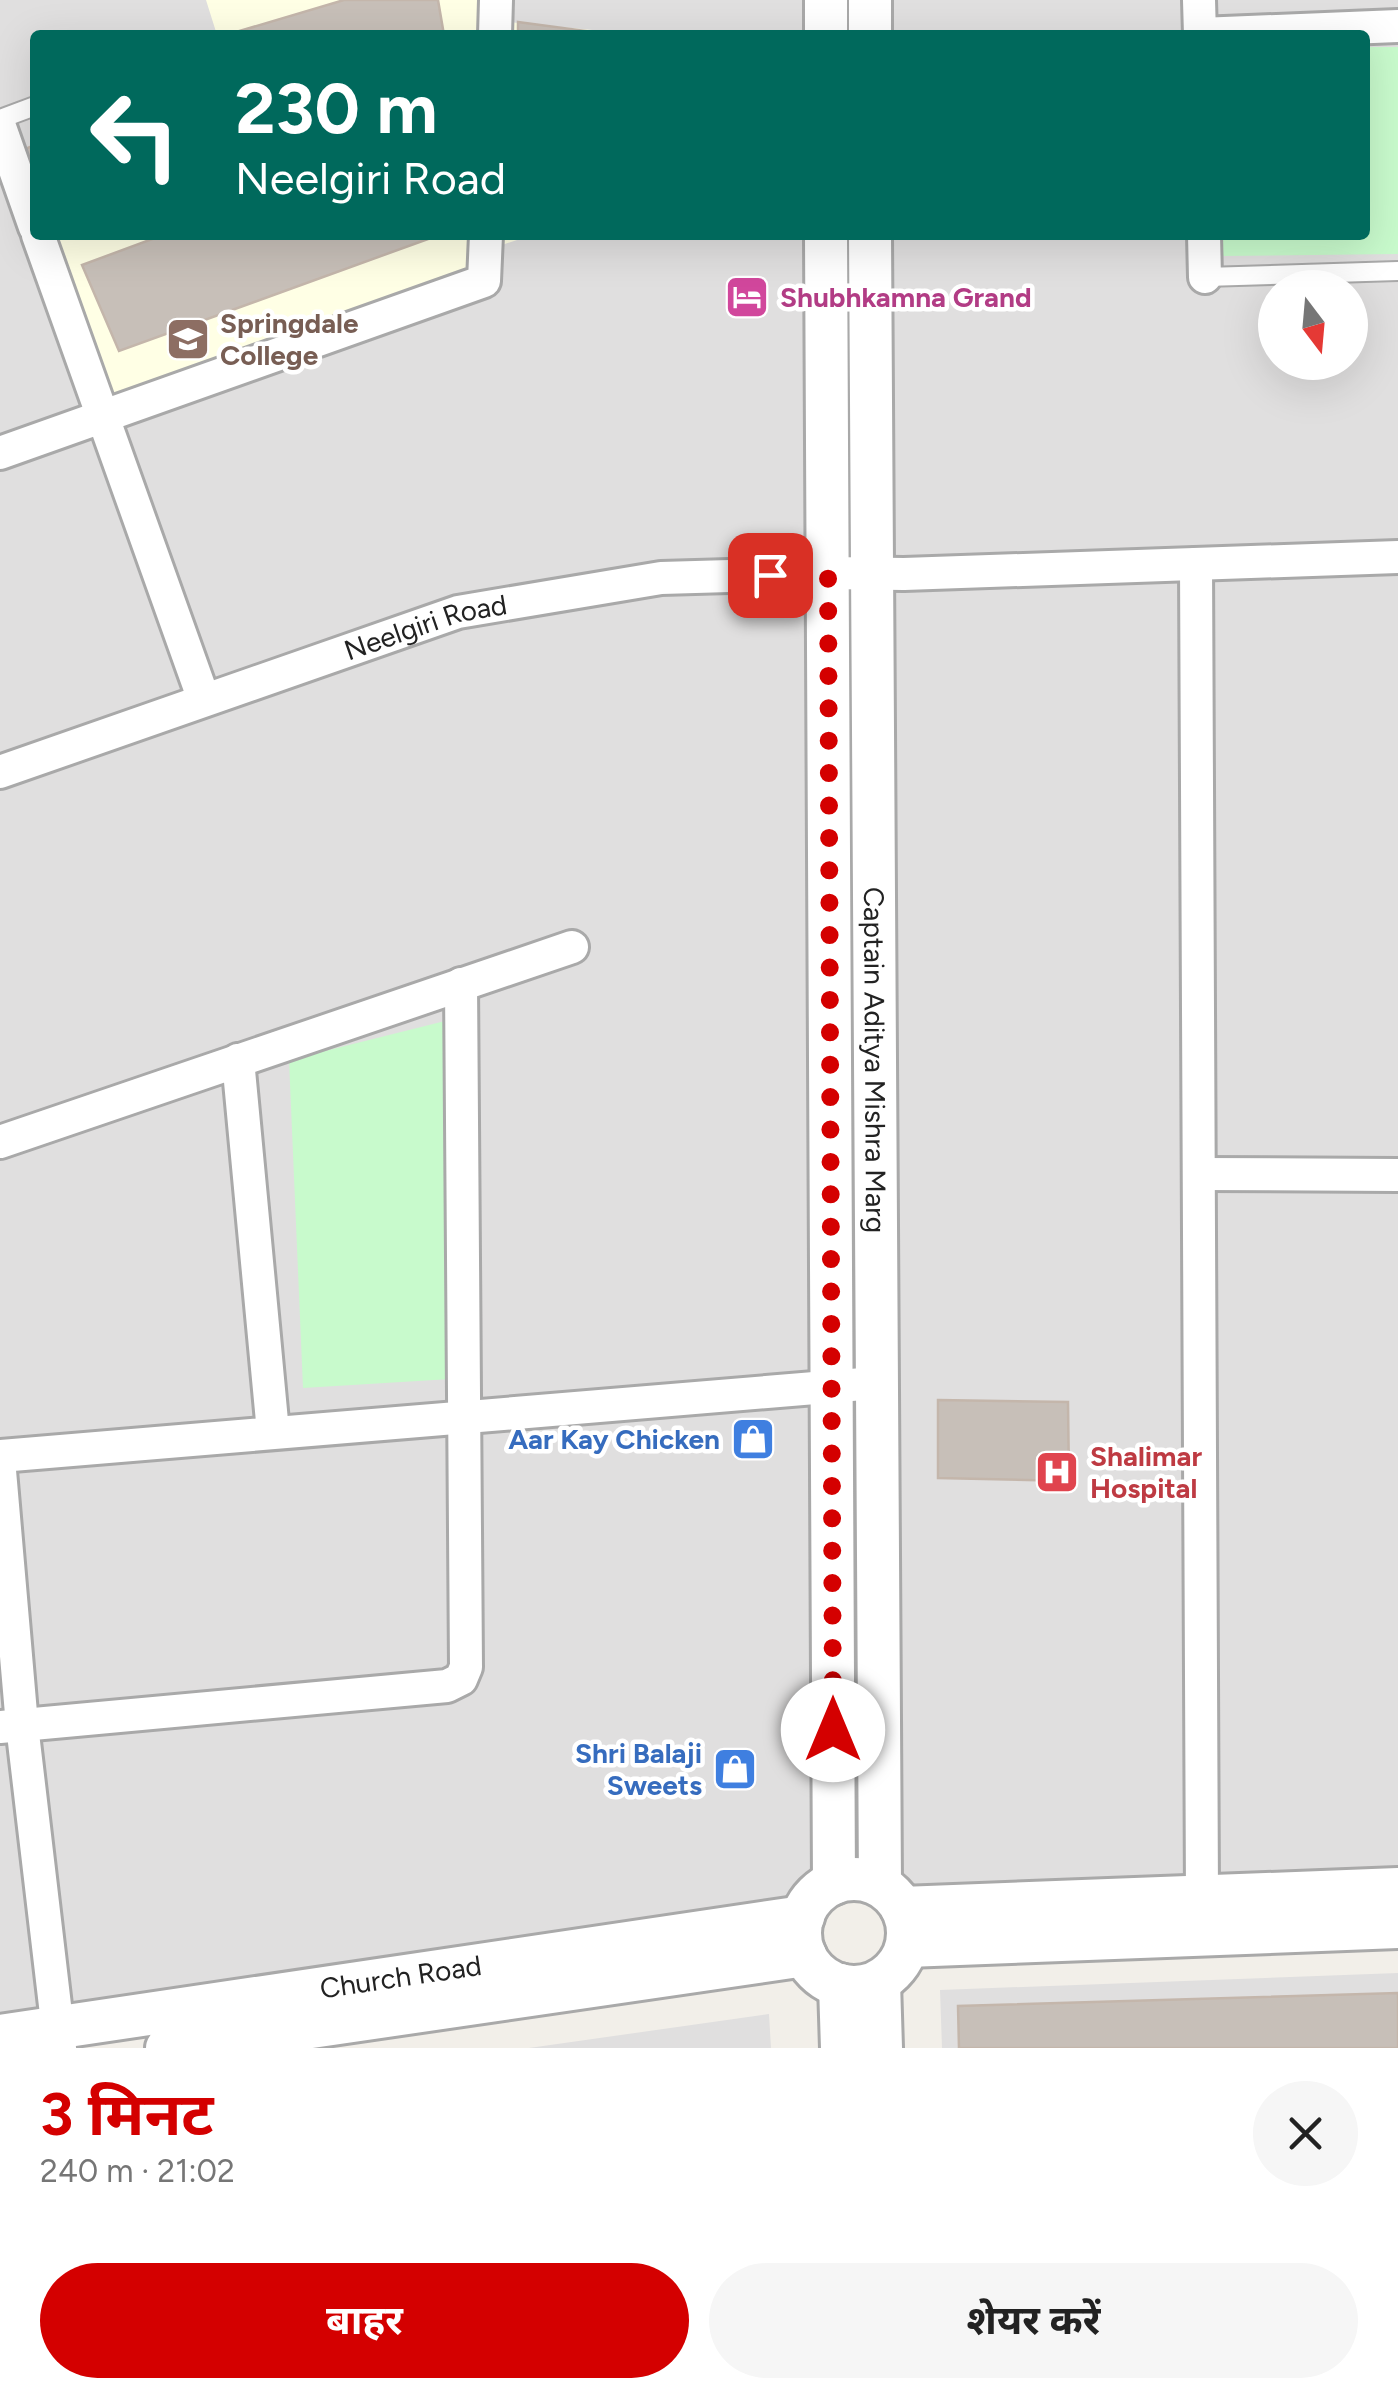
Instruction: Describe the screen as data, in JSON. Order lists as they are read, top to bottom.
{
  "streets": {
    "street": ["Neelgiri Road", "Captain Aditya Mishra Marg", "Church Road"]
  },
  "crossings": [
    ["Neelgiri Road", "Captain Aditya Mishra Marg"],
    ["Captain Aditya Mishra Marg", "Church Road"]
  ],
  "places": {
    "hotel": ["Shubhkamna Grand"],
    "school or university": ["Springdale College"],
    "shop": ["Aar Kay Chicken", "Shri Balaji Sweets"],
    "hospital": ["Shalimar Hospital"]
  },
  "north": "bottom",
  "page": {
    "turn": ["230 m", "Neelgiri Road"],
    "heading": ["3 मिनट", "240 m · 21:02"],
    "buttons": ["बाहर", "शेयर करें"]
  }
}
